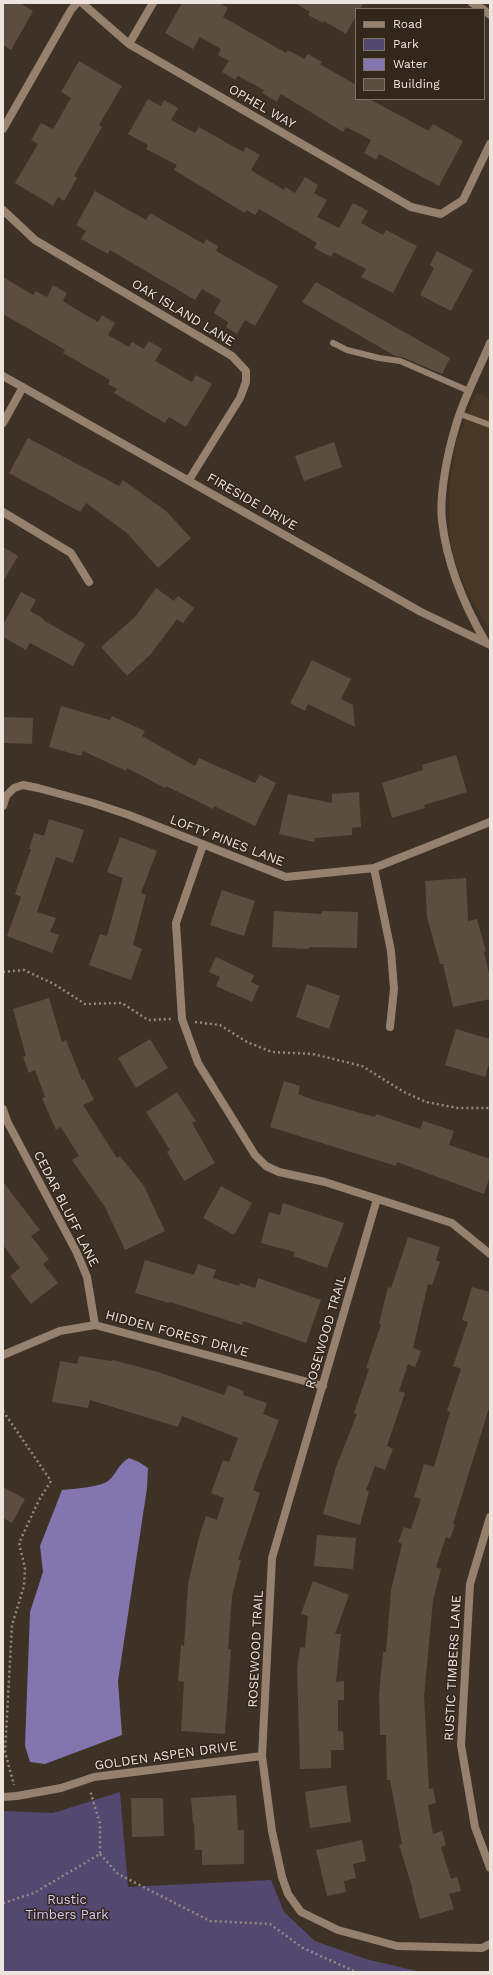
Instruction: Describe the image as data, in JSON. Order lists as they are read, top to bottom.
{
  "streets": {
    "street": [
      "OPHEL WAY",
      "OAK ISLAND LANE",
      "FIRESIDE DRIVE",
      "LOFTY PINES LANE",
      "CEDAR BLUFF LANE",
      "ROSEWOOD TRAIL",
      "HIDDEN FOREST DRIVE",
      "RUSTIC TIMBERS LANE",
      "GOLDEN ASPEN DRIVE"
    ]
  },
  "crossings": [
    ["OAK ISLAND LANE", "FIRESIDE DRIVE"],
    ["CEDAR BLUFF LANE", "HIDDEN FOREST DRIVE"],
    ["ROSEWOOD TRAIL", "HIDDEN FOREST DRIVE"],
    ["ROSEWOOD TRAIL", "GOLDEN ASPEN DRIVE"]
  ],
  "parks": ["Rustic Timbers Park"],
  "legend": [
    "Road",
    "Park",
    "Water",
    "Building"
  ]
}
